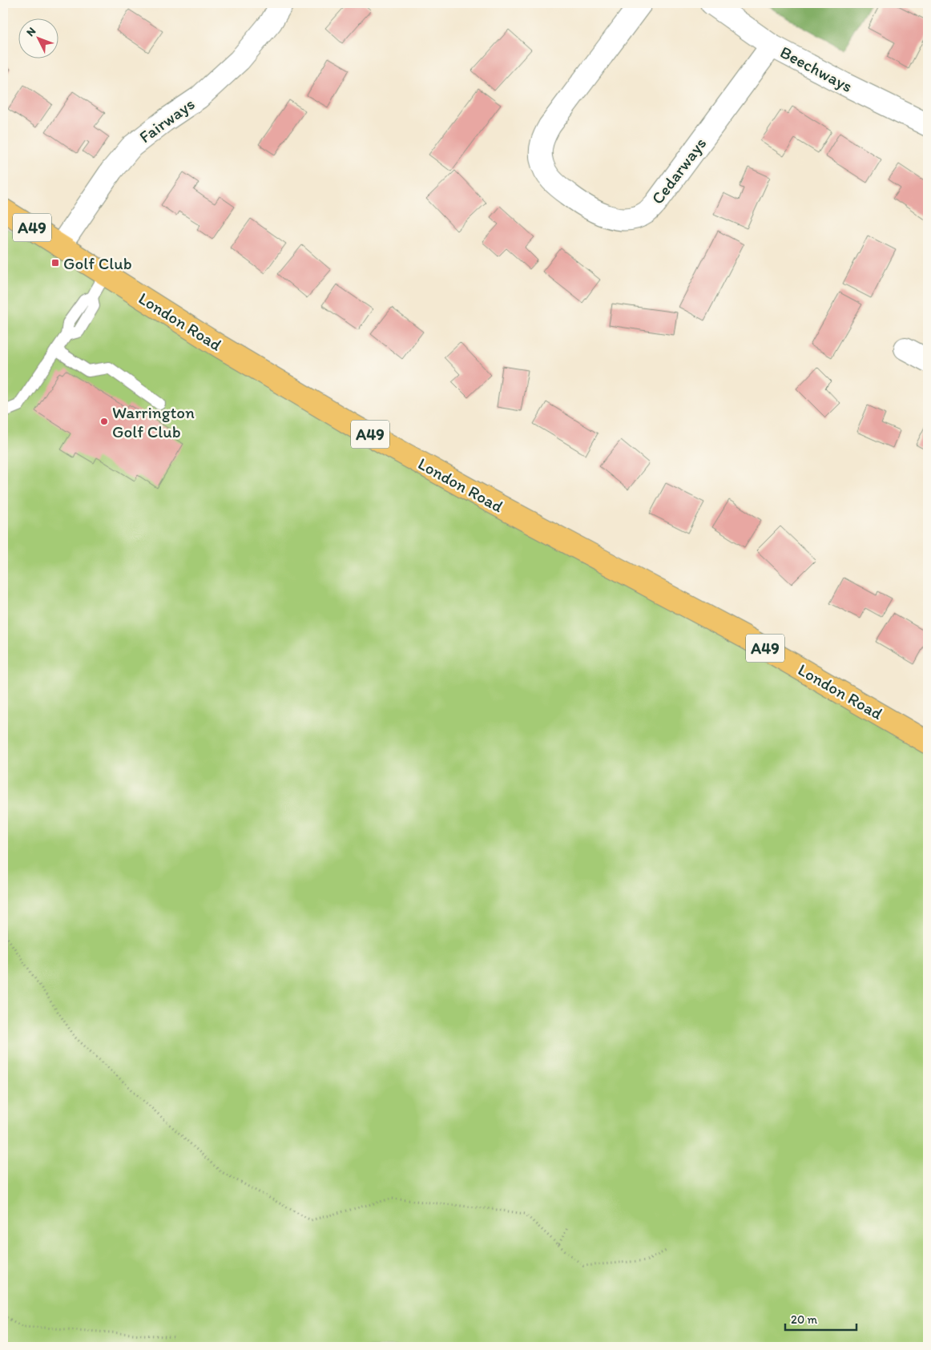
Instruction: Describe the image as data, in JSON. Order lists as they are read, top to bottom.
{
  "streets": {
    "highway": ["A49", "London Road"],
    "street": ["Beechways", "Fairways", "Cedarways"]
  },
  "crossings": [
    ["Beechways", "Cedarways"],
    ["Fairways", "London Road"]
  ],
  "places": {
    "transit": ["Golf Club"],
    "other": ["Warrington Golf Club"]
  },
  "scale_bar": "20 m",
  "north": "top left"
}
